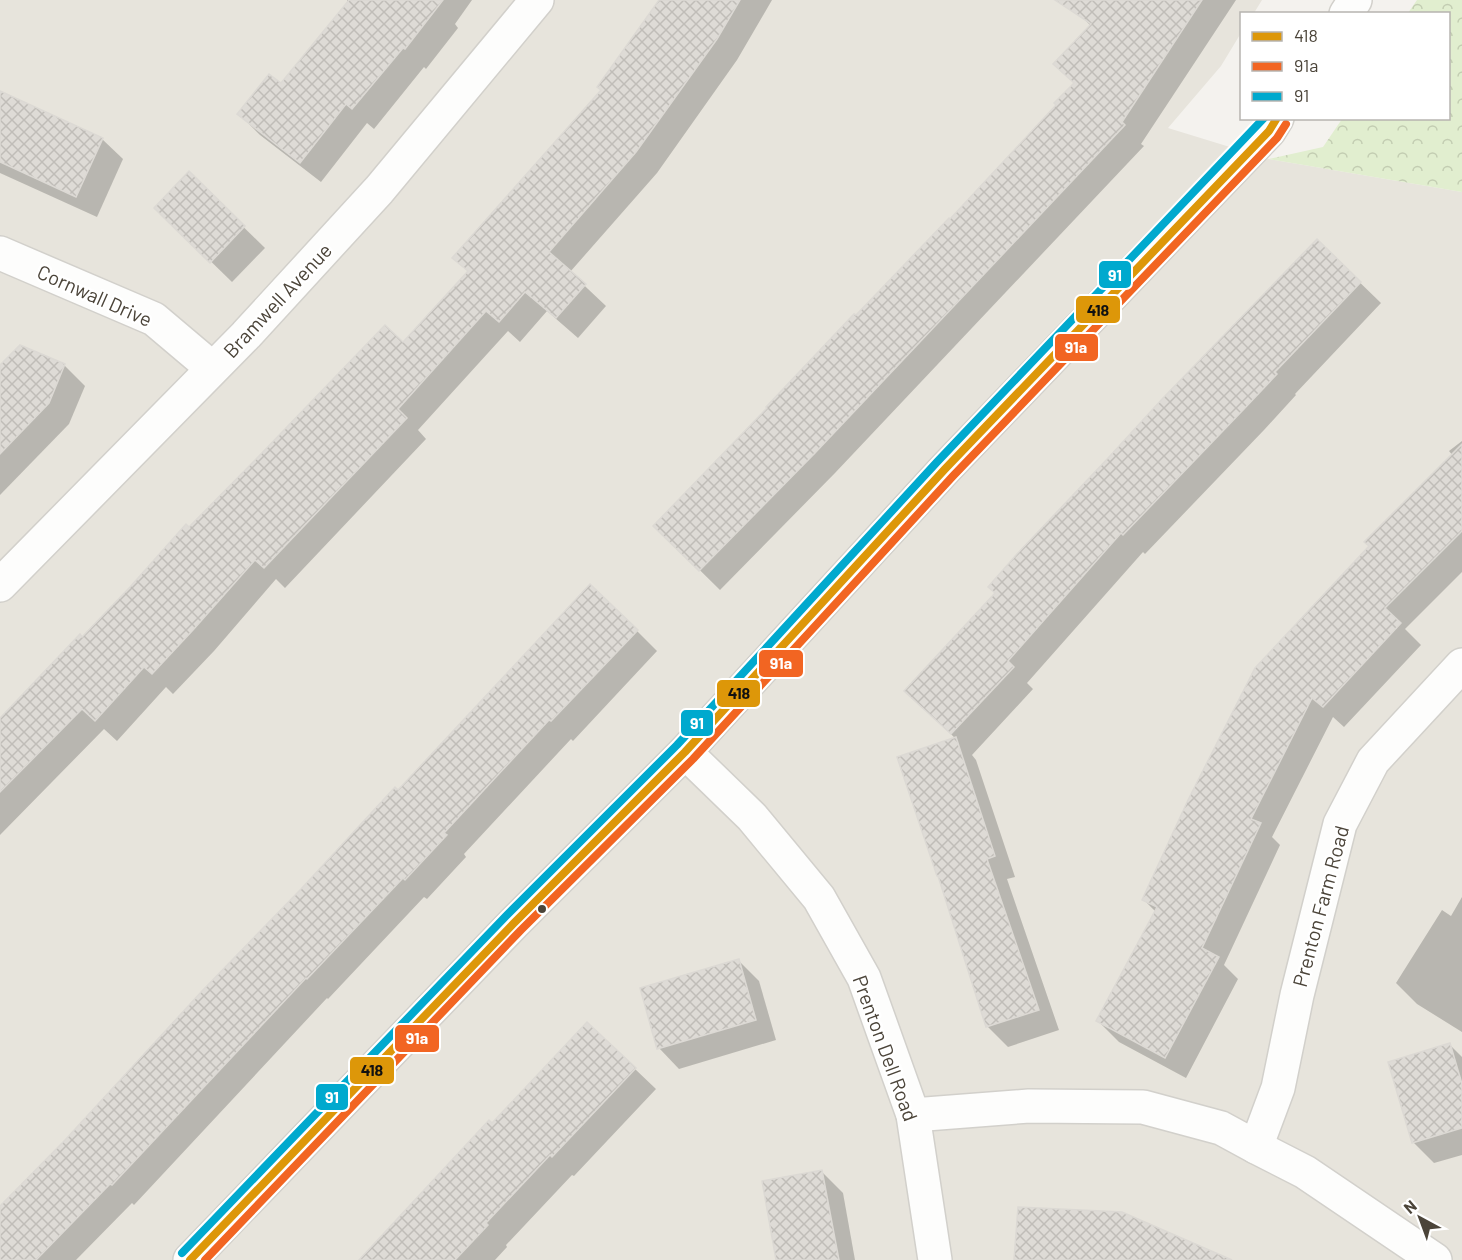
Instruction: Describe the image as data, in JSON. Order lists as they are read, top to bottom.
{
  "streets": {
    "street": [
      "Cornwall Drive",
      "Bramwell Avenue",
      "Prenton Farm Road",
      "Prenton Dell Road"
    ]
  },
  "crossings": [
    ["Cornwall Drive", "Bramwell Avenue"]
  ],
  "lines": ["transit line 418", "transit line 91", "transit line 91a"],
  "legend": ["418", "91a", "91"],
  "north": "top left"
}
